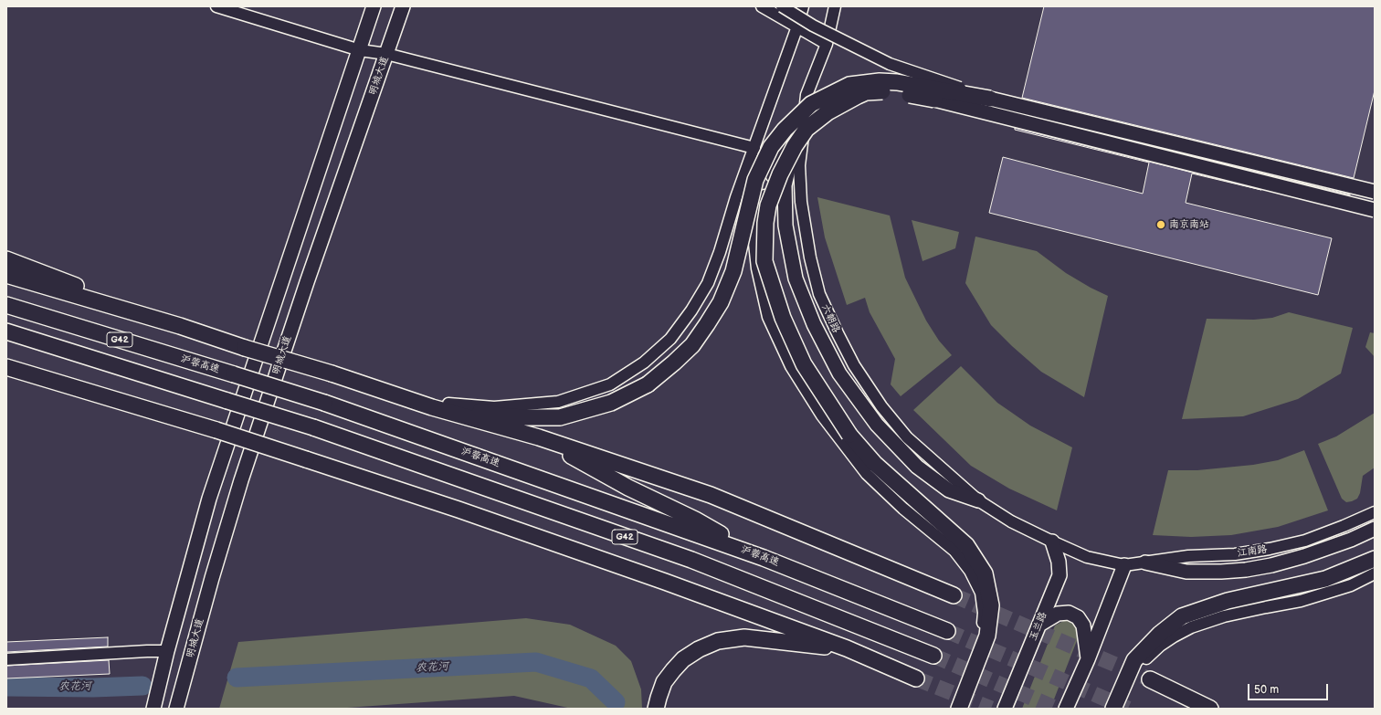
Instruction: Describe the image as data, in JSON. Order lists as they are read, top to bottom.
{
  "streets": {
    "highway": ["G42", "沪蓉高速"],
    "main road": ["明城大道", "玉兰路"],
    "street": ["六朝路", "江南路"]
  },
  "crossings": [
    ["六朝路", "江南路"],
    ["六朝路", "玉兰路"]
  ],
  "water": ["农花河"],
  "places": ["南京南站"],
  "scale_bar": "50 m"
}
